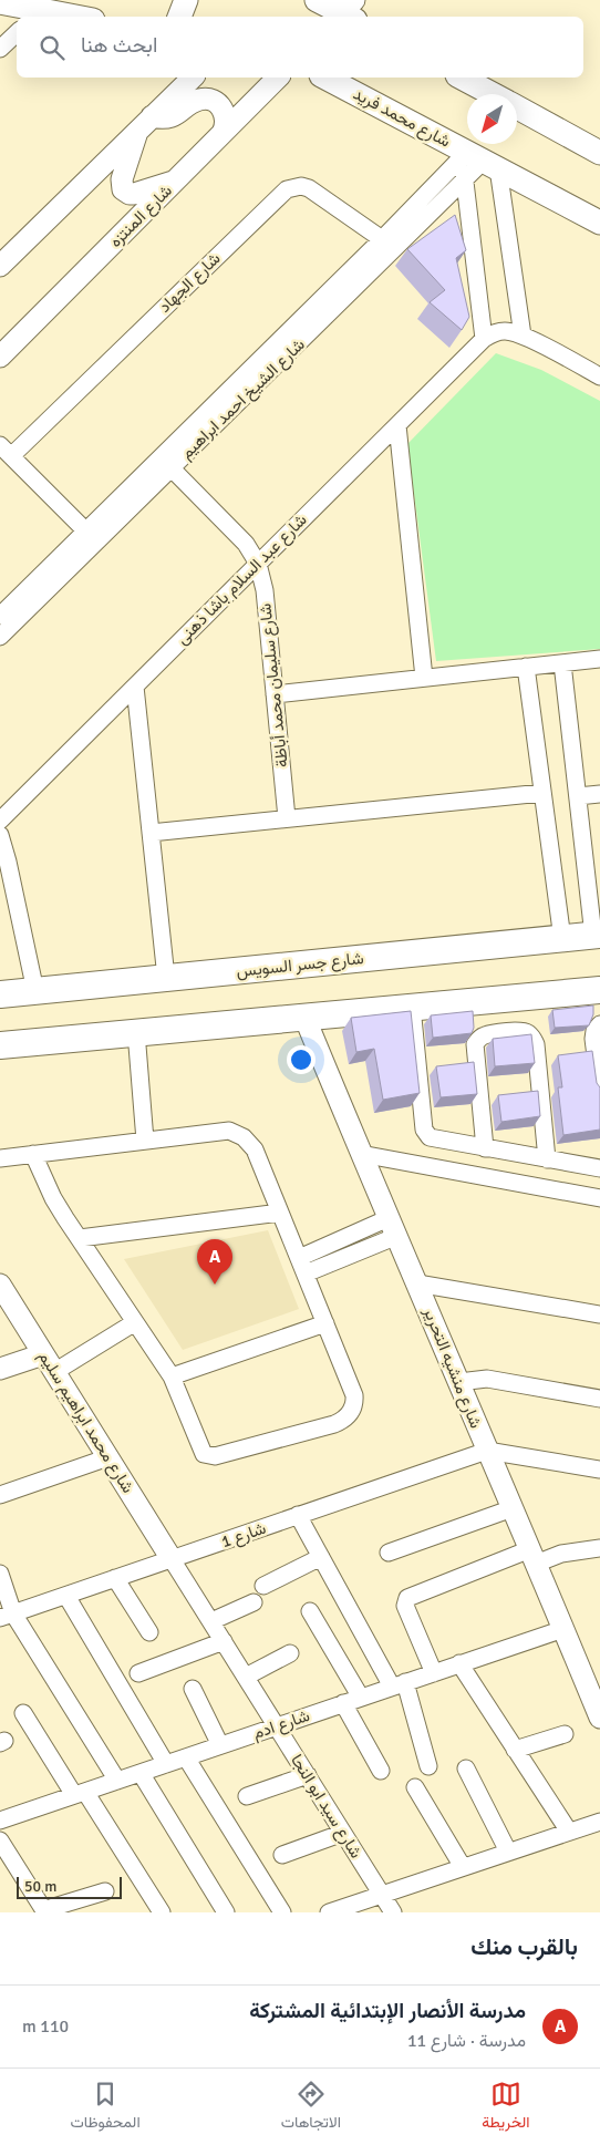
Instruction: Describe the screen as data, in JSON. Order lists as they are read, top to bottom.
{
  "streets": {
    "main road": ["شارع محمد فريد", "شارع جسر السويس"],
    "street": [
      "شارع المنتزه",
      "شارع الجهاد",
      "شارع الشيخ احمد ابراهيم",
      "شارع عبد السلام باشا ذهنى",
      "شارع سليمان محمد أباظة",
      "شارع منشيه التحرير",
      "شارع محمد ابراهيم سليم",
      "شارع 1",
      "شارع ادم",
      "شارع سيد ابو النجا"
    ]
  },
  "crossings": [
    ["شارع محمد فريد", "شارع الشيخ احمد ابراهيم"],
    ["شارع الجهاد", "شارع الشيخ احمد ابراهيم"],
    ["شارع الشيخ احمد ابراهيم", "شارع سليمان محمد أباظة"],
    ["شارع عبد السلام باشا ذهنى", "شارع سليمان محمد أباظة"],
    ["شارع منشيه التحرير", "شارع 1"],
    ["شارع منشيه التحرير", "شارع ادم"],
    ["شارع محمد ابراهيم سليم", "شارع 1"],
    ["شارع محمد ابراهيم سليم", "شارع سيد ابو النجا"],
    ["شارع 1", "شارع سيد ابو النجا"],
    ["شارع ادم", "شارع سيد ابو النجا"]
  ],
  "scale_bar": "50 m",
  "north": "bottom left",
  "page": {
    "search": "ابحث هنا",
    "pins": "A",
    "scale": "50 m",
    "heading": "بالقرب منك",
    "list": [
      {
        "mark": "A",
        "name": "مدرسة الأنصار الإبتدائية المشتركة",
        "note": "مدرسة · شارع 11",
        "value": "110 m"
      }
    ],
    "nav": ["الخريطة", "الاتجاهات", "المحفوظات"]
  }
}
